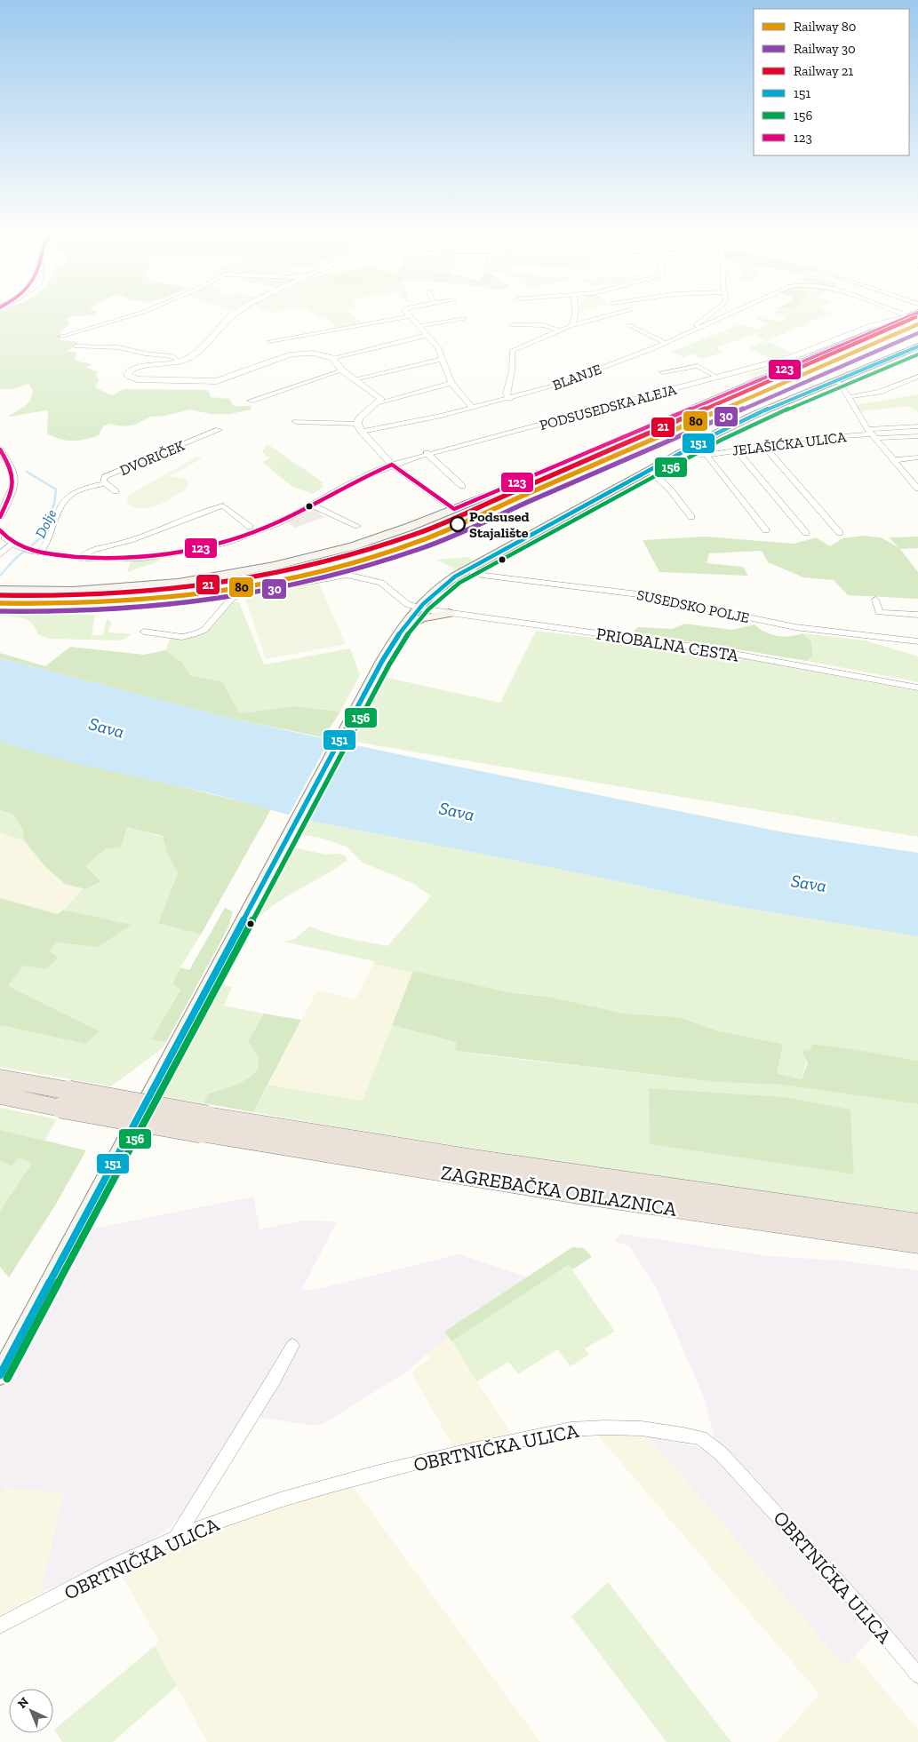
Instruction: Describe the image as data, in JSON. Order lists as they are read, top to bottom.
{
  "streets": {
    "highway": ["ZAGREBAČKA OBILAZNICA"],
    "street": [
      "BLANJE",
      "PODSUSEDSKA ALEJA",
      "JELAŠIĆKA ULICA",
      "DVORIČEK",
      "SUSEDSKO POLJE",
      "PRIOBALNA CESTA",
      "OBRTNIČKA ULICA"
    ]
  },
  "crossings": [
    ["BLANJE", "PODSUSEDSKA ALEJA"]
  ],
  "water": ["Dolje", "Sava"],
  "places": ["Podsused Stajalište"],
  "lines": [
    "transit line 123",
    "rail line 21",
    "rail line 80",
    "rail line 30",
    "transit line 151",
    "transit line 156"
  ],
  "legend": [
    "Railway 80",
    "Railway 30",
    "Railway 21",
    "151",
    "156",
    "123"
  ],
  "north": "top left"
}
